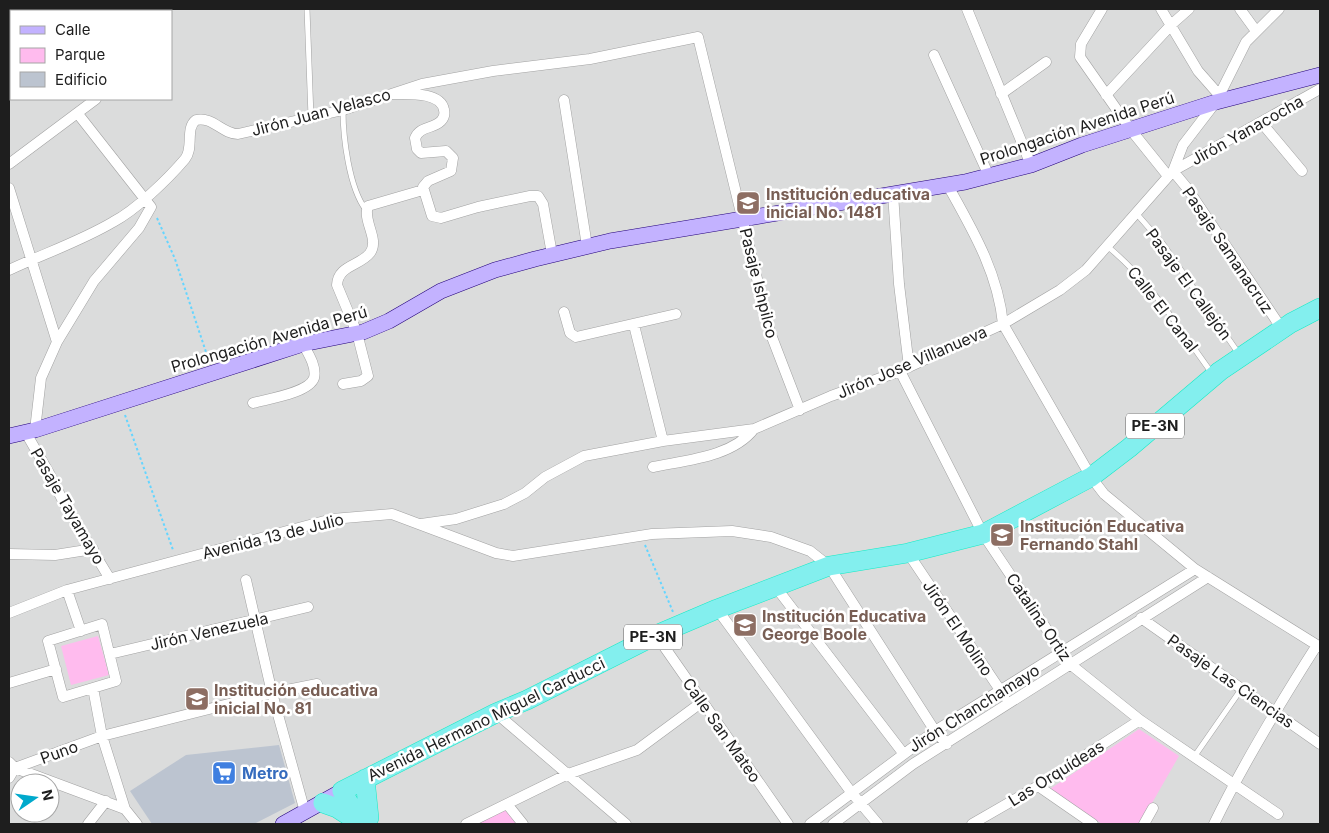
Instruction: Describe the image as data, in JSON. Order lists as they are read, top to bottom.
{
  "streets": {
    "highway": ["PE-3N", "Avenida Hermano Miguel Carducci"],
    "street": [
      "Jirón Juan Velasco",
      "Prolongación Avenida Perú",
      "Jirón Yanacocha",
      "Pasaje Samanacruz",
      "Pasaje Ishpilco",
      "Jirón Jose Villanueva",
      "Pasaje Tayamayo",
      "Avenida 13 de Julio",
      "Catalina Ortiz",
      "Jirón El Molino",
      "Jirón Venezuela",
      "Pasaje Las Ciencias",
      "Jirón Chanchamayo",
      "Calle San Mateo",
      "Puno",
      "Las Orquídeas"
    ],
    "lane": ["Pasaje El Callejón", "Calle El Canal"]
  },
  "crossings": [
    ["Jirón Juan Velasco", "Pasaje Ishpilco"],
    ["Prolongación Avenida Perú", "Pasaje Samanacruz"],
    ["Prolongación Avenida Perú", "Pasaje Ishpilco"],
    ["Prolongación Avenida Perú", "Jirón Jose Villanueva"],
    ["Prolongación Avenida Perú", "Pasaje Tayamayo"],
    ["Jirón Yanacocha", "Pasaje Samanacruz"],
    ["Jirón Yanacocha", "Jirón Jose Villanueva"],
    ["Pasaje Samanacruz", "Jirón Jose Villanueva"],
    ["Pasaje Samanacruz", "Avenida Hermano Miguel Carducci"],
    ["Pasaje Ishpilco", "Jirón Jose Villanueva"],
    ["Pasaje El Callejón", "Jirón Jose Villanueva"],
    ["Pasaje El Callejón", "Avenida Hermano Miguel Carducci"],
    ["Calle El Canal", "Jirón Jose Villanueva"],
    ["Calle El Canal", "Avenida Hermano Miguel Carducci"],
    ["Jirón Jose Villanueva", "Avenida 13 de Julio"],
    ["Jirón Jose Villanueva", "Catalina Ortiz"],
    ["Pasaje Tayamayo", "Avenida 13 de Julio"],
    ["Avenida 13 de Julio", "Jirón Chanchamayo"],
    ["Avenida 13 de Julio", "Avenida Hermano Miguel Carducci"],
    ["Catalina Ortiz", "Jirón Chanchamayo"],
    ["Catalina Ortiz", "Avenida Hermano Miguel Carducci"],
    ["Catalina Ortiz", "Las Orquídeas"],
    ["Jirón El Molino", "Jirón Chanchamayo"],
    ["Jirón El Molino", "Avenida Hermano Miguel Carducci"],
    ["Pasaje Las Ciencias", "Jirón Chanchamayo"],
    ["Avenida Hermano Miguel Carducci", "Calle San Mateo"]
  ],
  "places": {
    "school or university": [
      "Institución educativa inicial No. 1481",
      "Institución Educativa Fernando Stahl",
      "Institución Educativa George Boole",
      "Institución educativa inicial No. 81"
    ],
    "supermarket": ["Metro"]
  },
  "legend": ["Calle", "Parque", "Edificio"],
  "north": "right"
}
